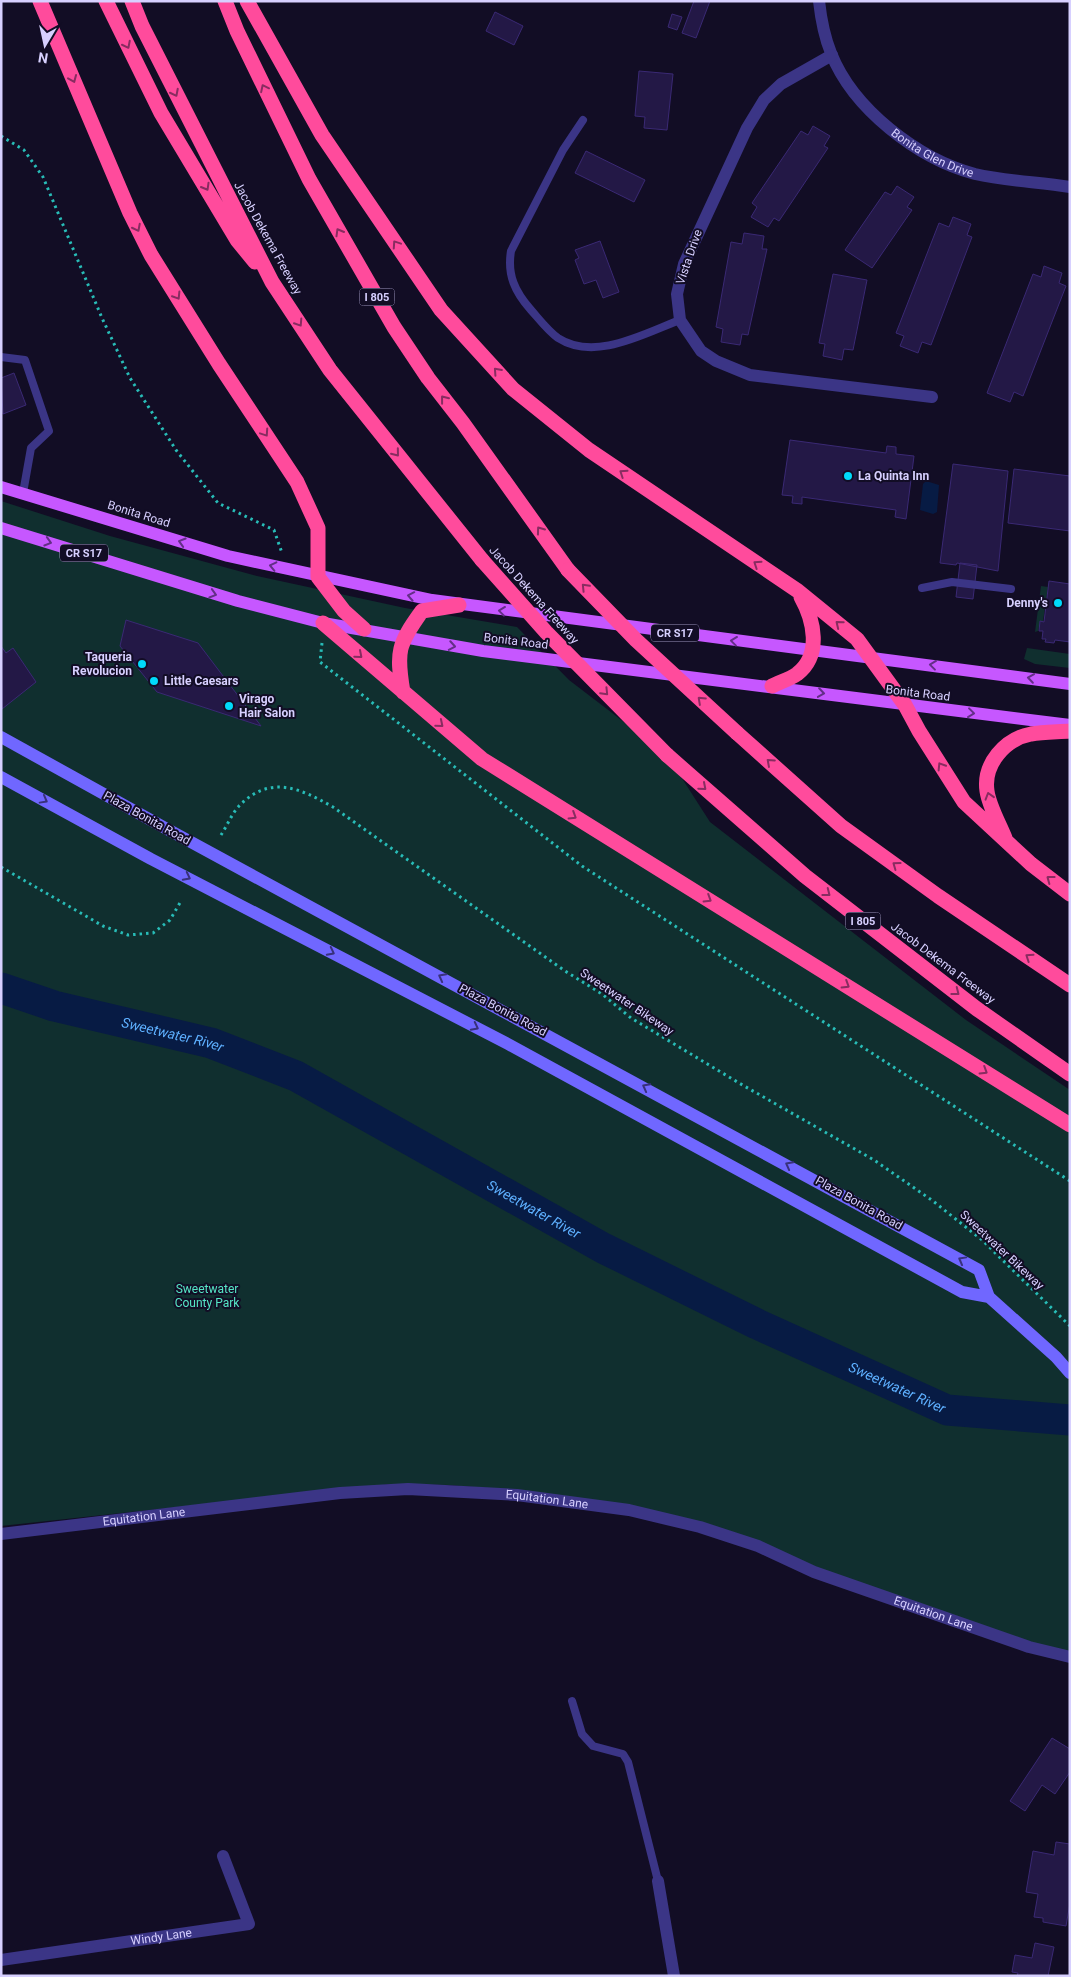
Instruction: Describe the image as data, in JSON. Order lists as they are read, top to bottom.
{
  "streets": {
    "highway": ["Jacob Dekema Freeway", "I 805"],
    "main road": ["Bonita Road", "CR S17", "Plaza Bonita Road"],
    "street": [
      "Bonita Glen Drive",
      "Vista Drive",
      "Equitation Lane",
      "Windy Lane"
    ],
    "path": ["Sweetwater Bikeway"]
  },
  "crossings": [
    ["Bonita Glen Drive", "Vista Drive"]
  ],
  "water": ["Sweetwater River"],
  "parks": ["Sweetwater County Park"],
  "places": [
    "La Quinta Inn",
    "Denny's",
    "Taqueria Revolucion",
    "Little Caesars",
    "Virago Hair Salon"
  ],
  "north": "bottom"
}
